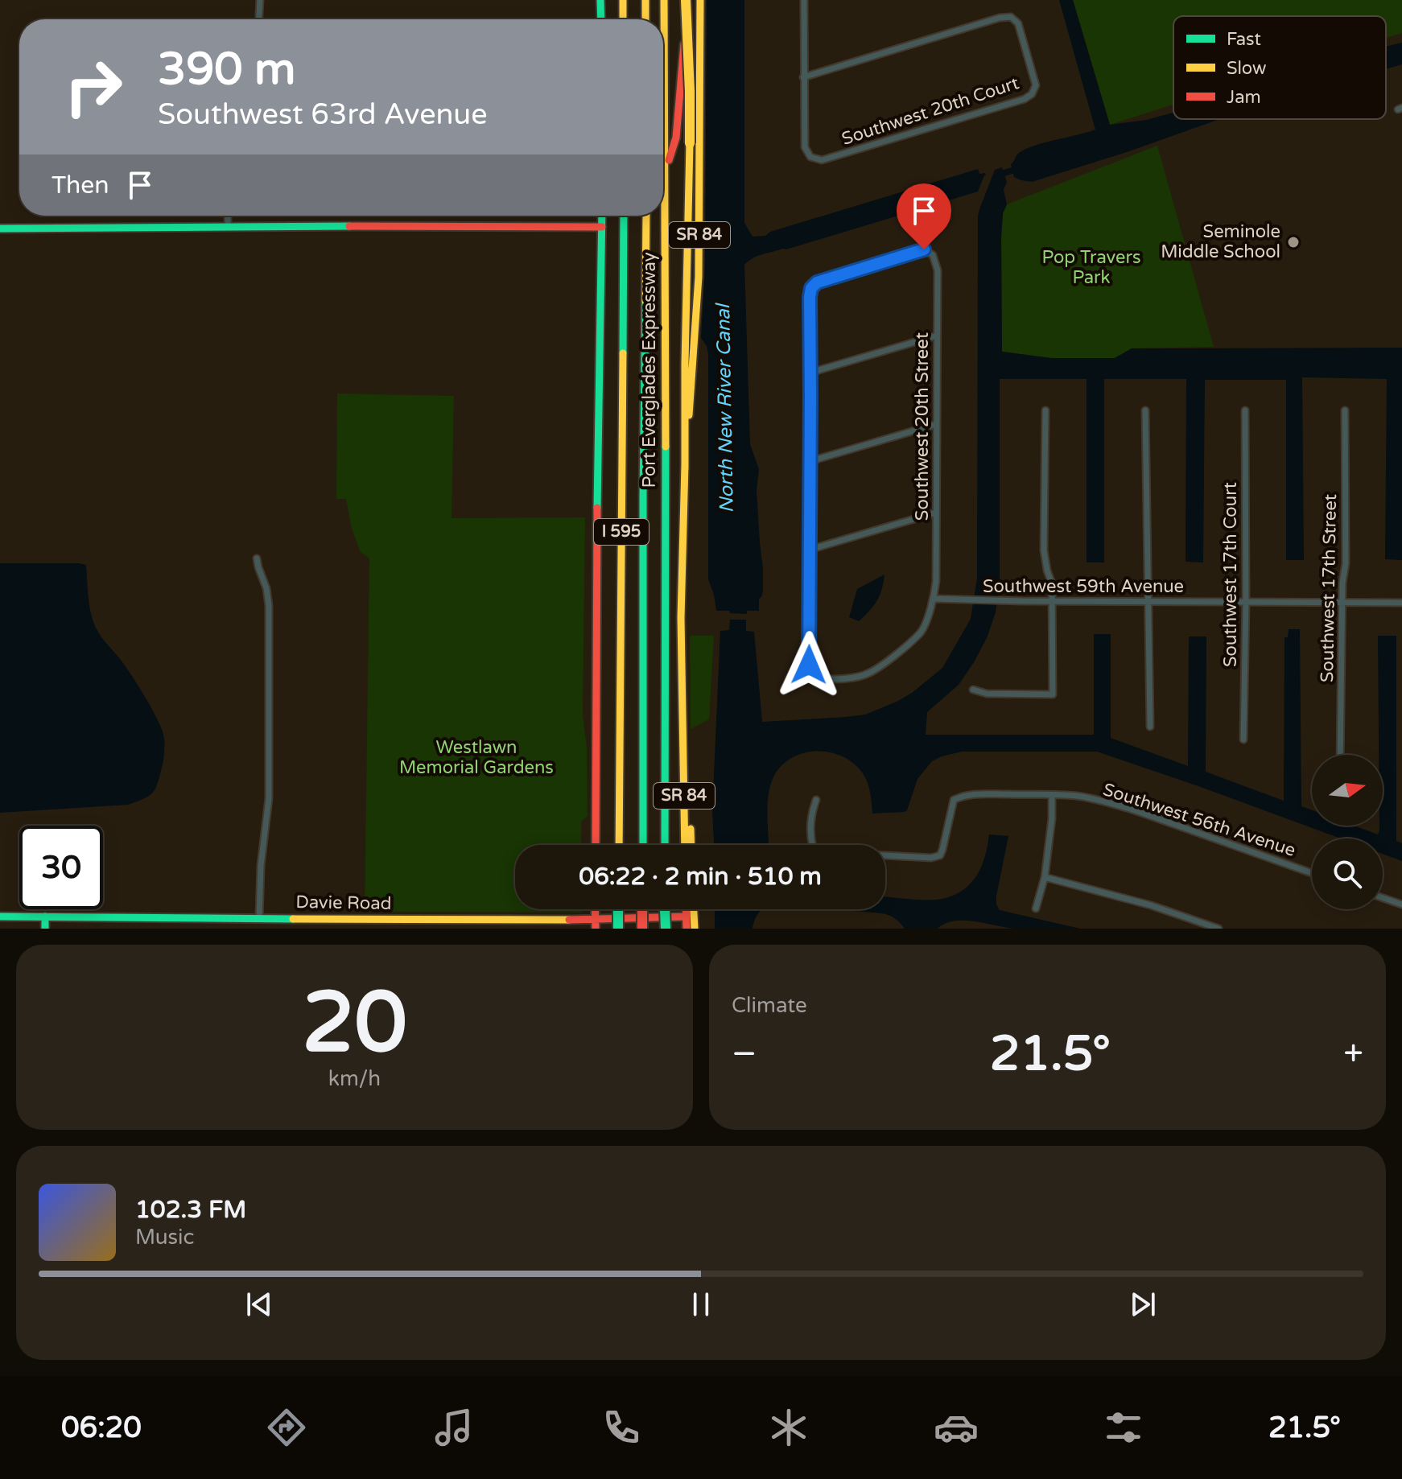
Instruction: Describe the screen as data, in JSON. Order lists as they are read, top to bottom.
{
  "streets": {
    "main road": [
      "SR 84",
      "Port Everglades Expressway",
      "I 595",
      "Davie Road"
    ],
    "street": [
      "Southwest 20th Court",
      "Southwest 20th Street",
      "Southwest 17th Court",
      "Southwest 59th Avenue",
      "Southwest 17th Street",
      "Southwest 56th Avenue"
    ]
  },
  "crossings": [
    ["Southwest 20th Street", "Southwest 59th Avenue"],
    ["Southwest 17th Court", "Southwest 59th Avenue"],
    ["Southwest 59th Avenue", "Southwest 17th Street"]
  ],
  "water": ["North New River Canal"],
  "parks": ["Pop Travers Park", "Westlawn Memorial Gardens"],
  "places": ["Seminole Middle School"],
  "legend": ["Fast", "Slow", "Jam"],
  "north": "right",
  "page": {
    "turn": ["390 m", "Southwest 63rd Avenue"],
    "then": "Then",
    "limit": "30",
    "trip": "06:22 · 2 min · 510 m",
    "tile": [
      ["20", "km/h"],
      "Climate"
    ],
    "heat": ["−", "21.5°", "+"],
    "song": ["102.3 FM", "Music"],
    "tabs": ["06:20", "21.5°"]
  }
}
